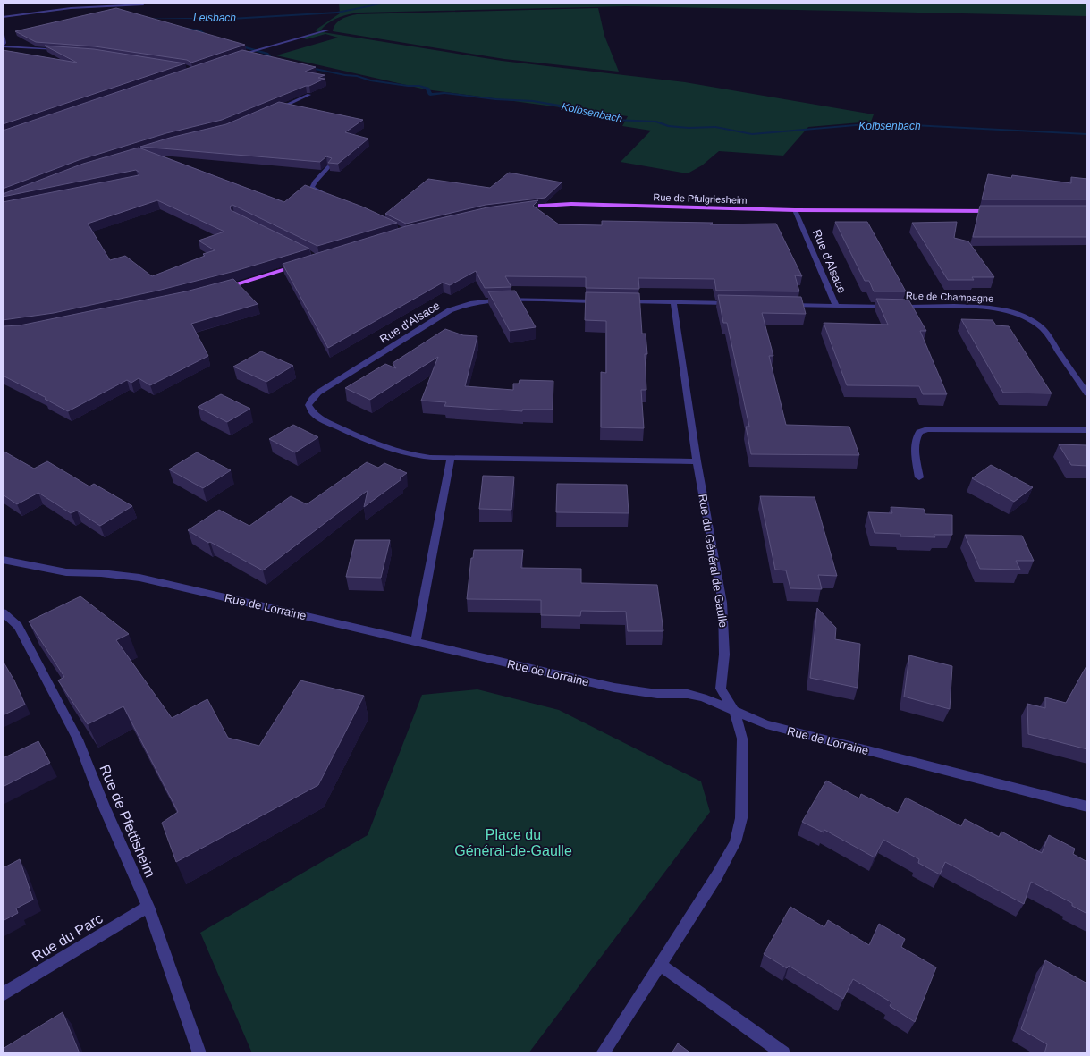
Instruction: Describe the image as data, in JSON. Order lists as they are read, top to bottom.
{
  "streets": {
    "main road": ["Rue de Pfulgriesheim"],
    "street": [
      "Rue d'Alsace",
      "Rue de Champagne",
      "Rue du Général de Gaulle",
      "Rue de Lorraine",
      "Rue de Pfettisheim",
      "Rue du Parc"
    ]
  },
  "crossings": [
    ["Rue de Pfulgriesheim", "Rue d'Alsace"],
    ["Rue d'Alsace", "Rue de Champagne"],
    ["Rue d'Alsace", "Rue du Général de Gaulle"],
    ["Rue du Général de Gaulle", "Rue de Lorraine"],
    ["Rue de Pfettisheim", "Rue du Parc"]
  ],
  "water": ["Leisbach", "Kolbsenbach"],
  "parks": ["Place du Général-de-Gaulle"]
}
